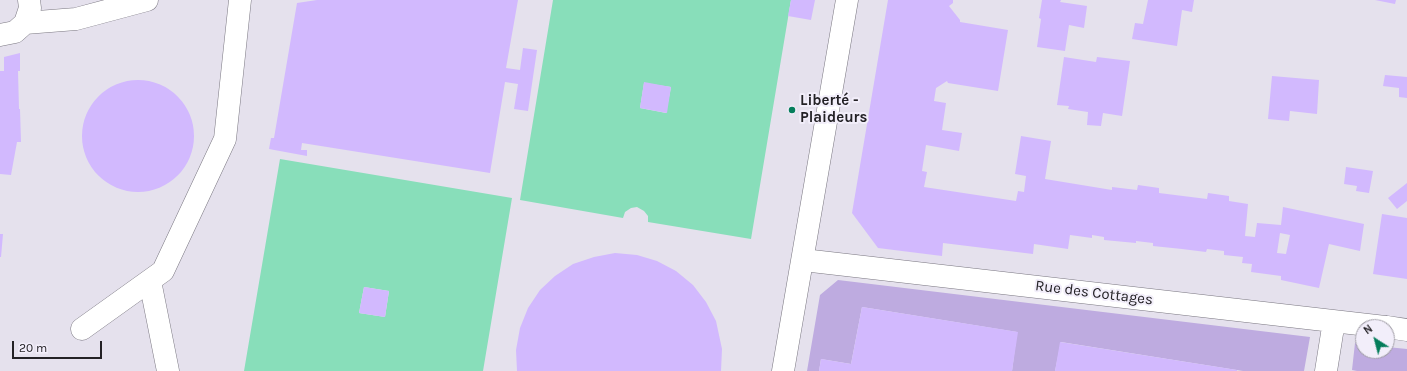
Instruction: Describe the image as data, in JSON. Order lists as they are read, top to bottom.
{
  "streets": {
    "street": ["Rue des Cottages"]
  },
  "places": ["Liberté - Plaideurs"],
  "scale_bar": "20 m",
  "north": "top left"
}
